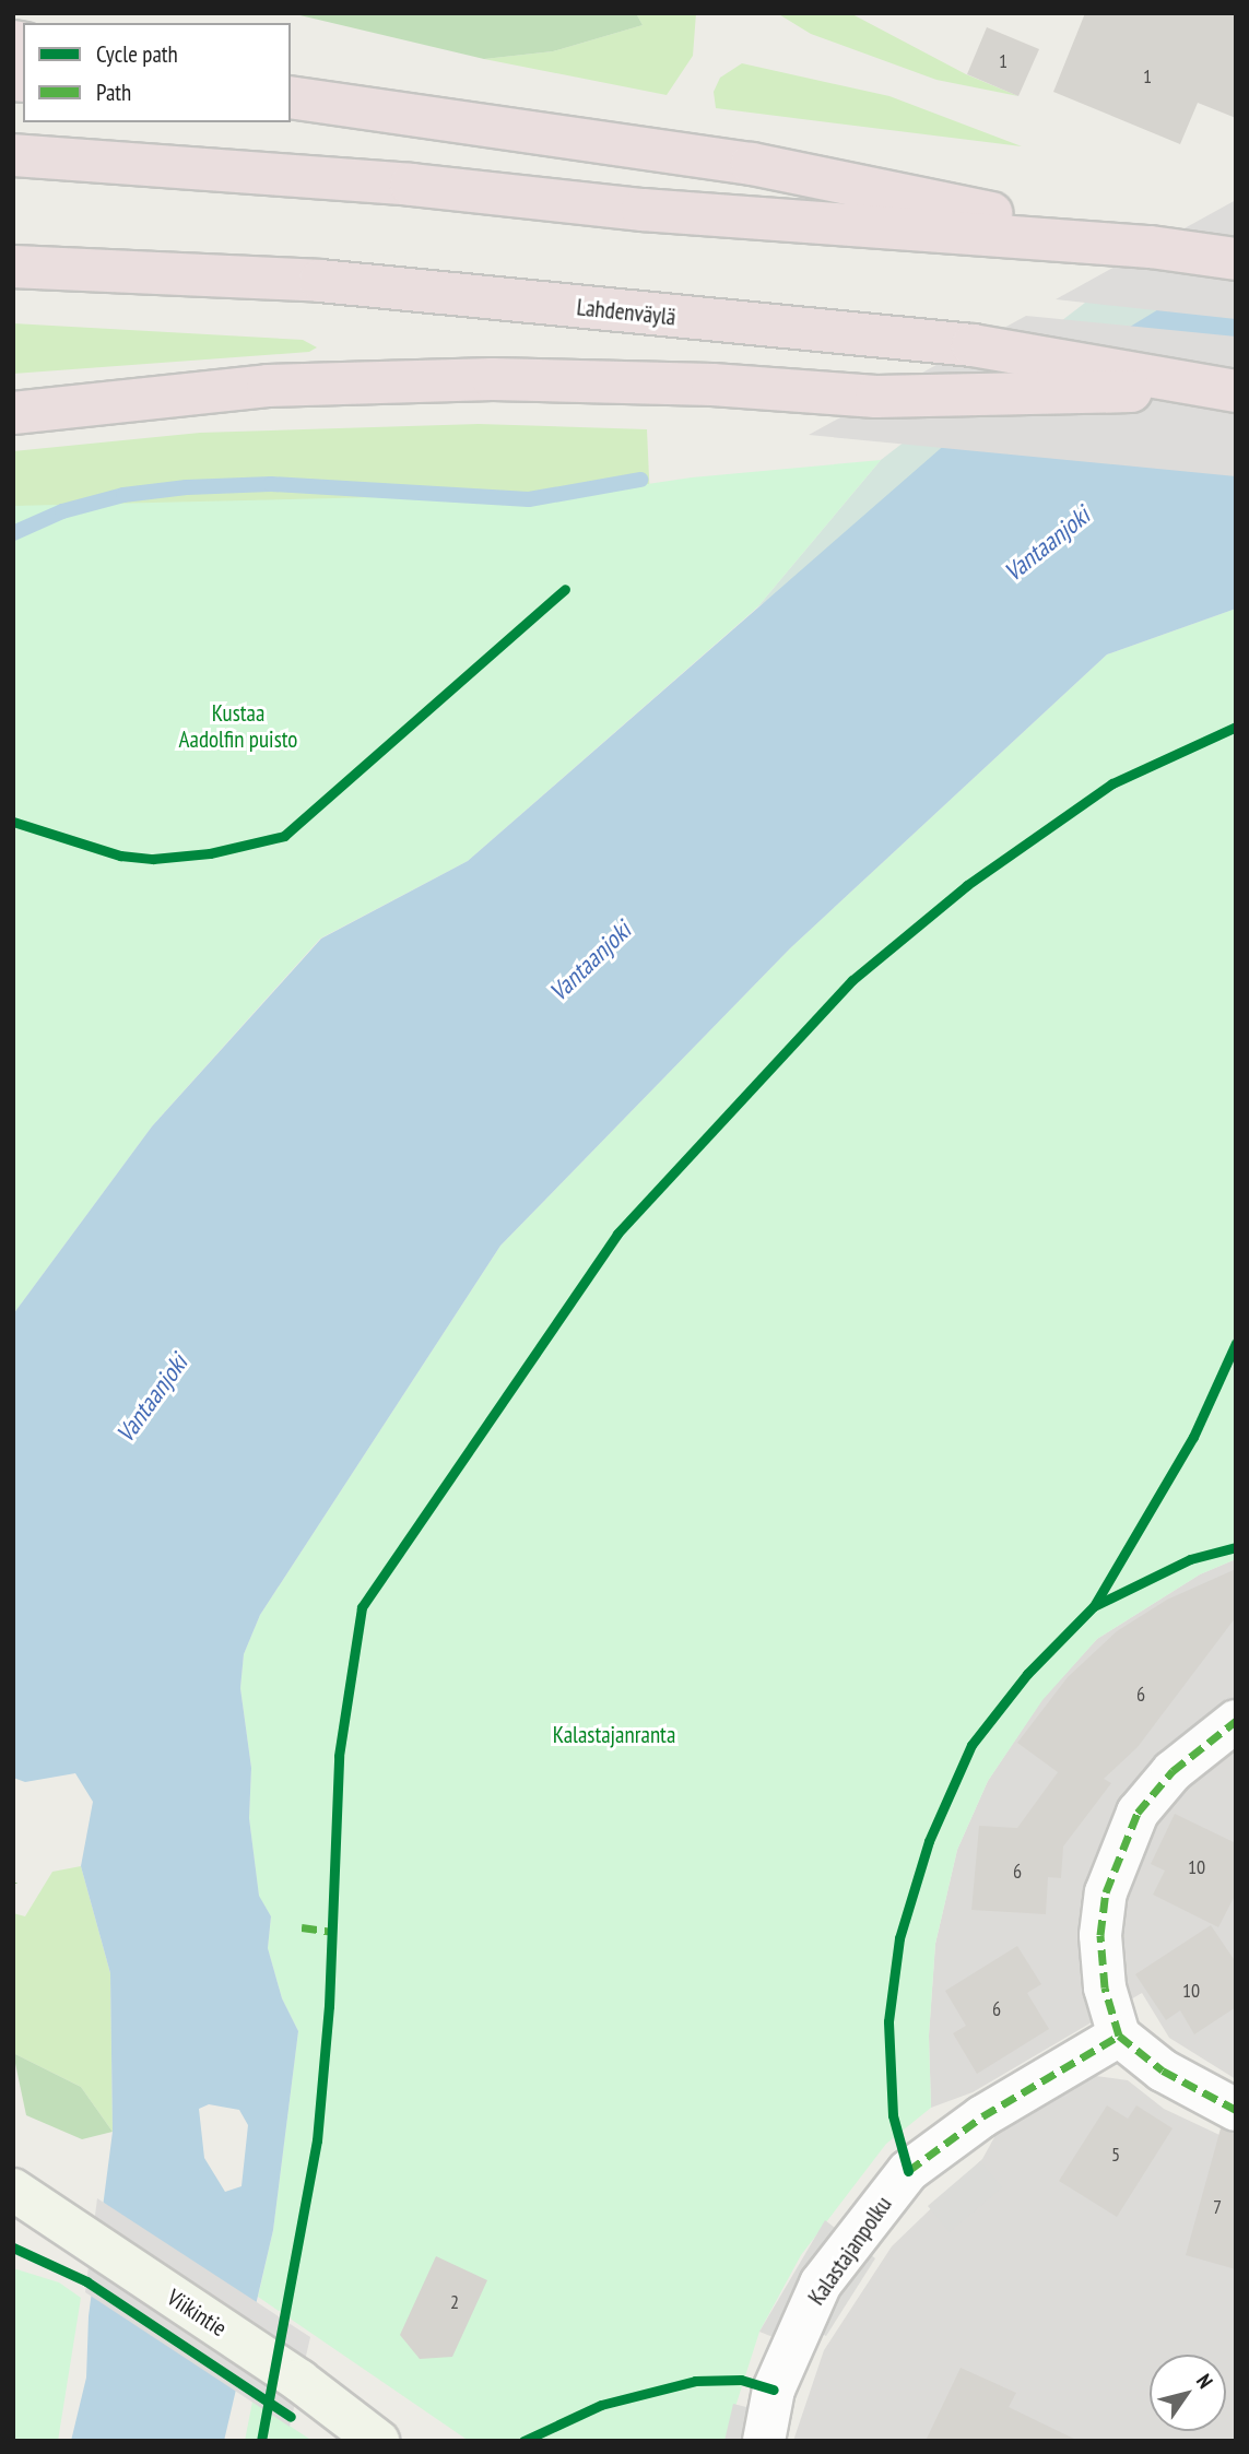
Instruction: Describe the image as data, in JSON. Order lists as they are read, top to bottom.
{
  "streets": {
    "highway": ["Lahdenväylä"],
    "main road": ["Viikintie"],
    "street": ["Kalastajanpolku"]
  },
  "water": ["Vantaanjoki"],
  "parks": ["Kustaa Aadolfin puisto", "Kalastajanranta"],
  "house_numbers": [
    "1",
    "1",
    "6",
    "10",
    "6",
    "10",
    "6",
    "5",
    "7",
    "2"
  ],
  "legend": ["Cycle path", "Path"],
  "north": "top right"
}
